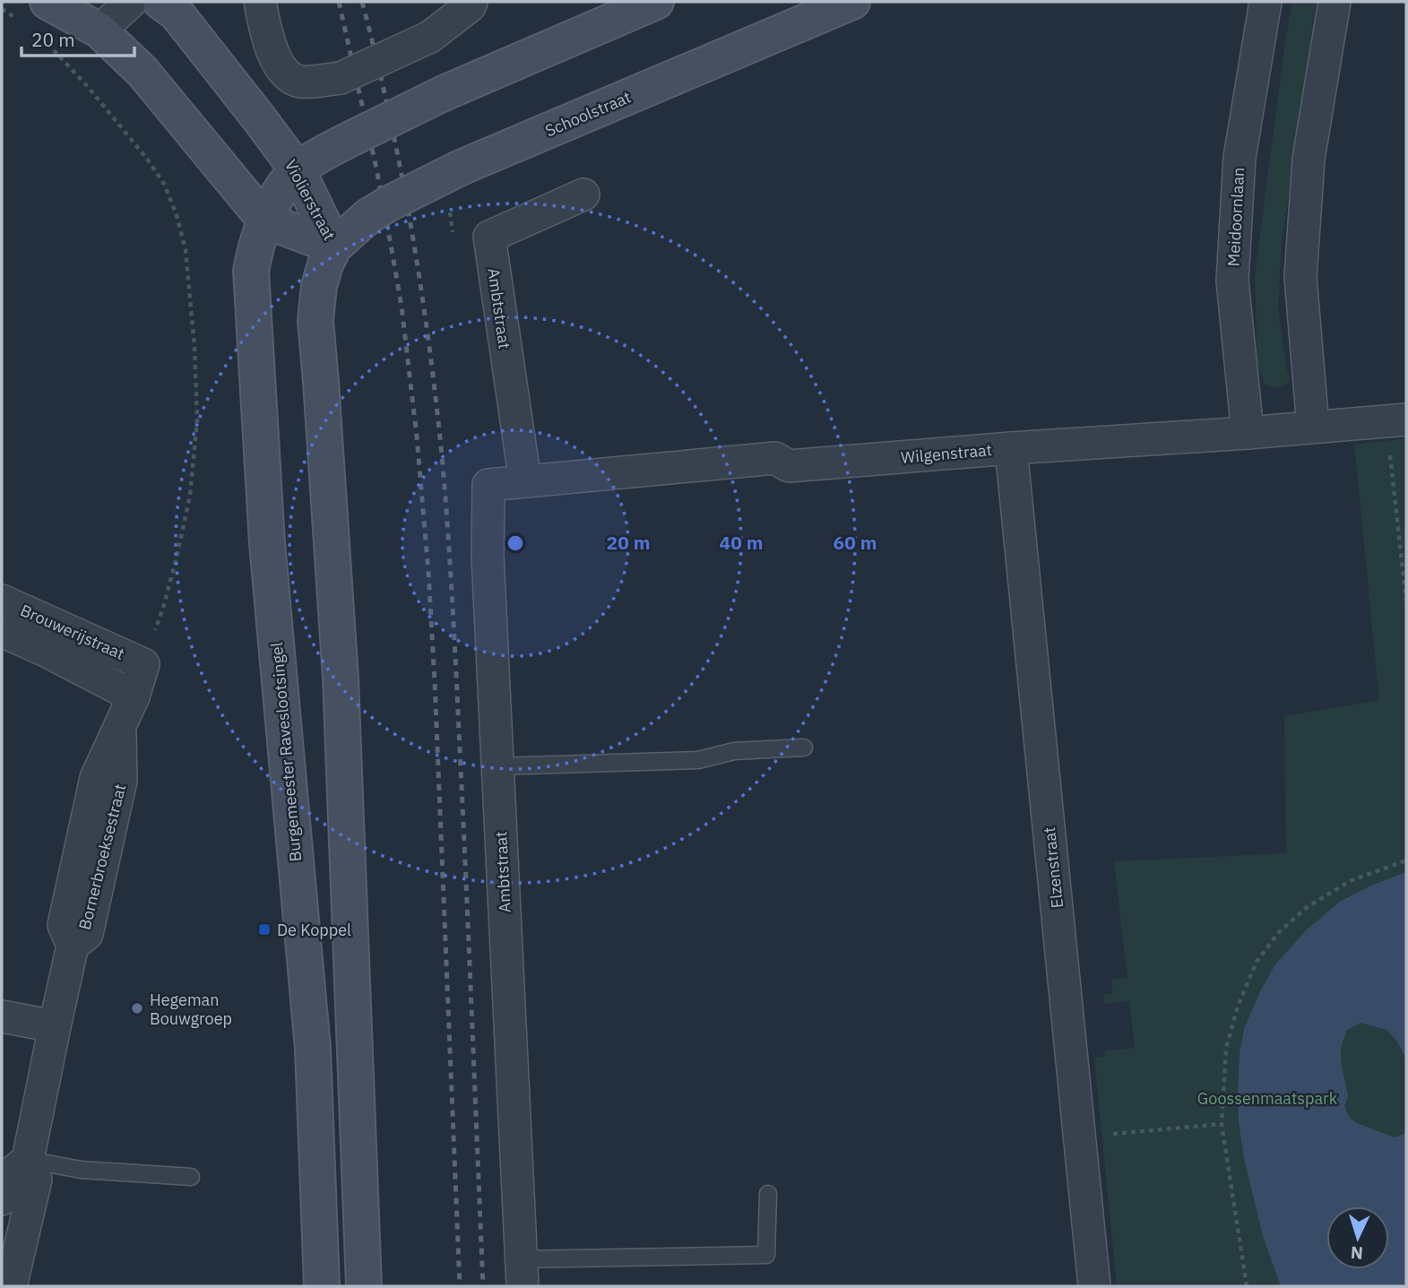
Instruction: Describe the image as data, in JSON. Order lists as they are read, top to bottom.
{
  "streets": {
    "main road": ["Schoolstraat", "Violierstraat", "Burgemeester Raveslootsingel"],
    "street": [
      "Meidoornlaan",
      "Ambtstraat",
      "Wilgenstraat",
      "Brouwerijstraat",
      "Bornerbroeksestraat",
      "Elzenstraat"
    ]
  },
  "crossings": [
    ["Schoolstraat", "Violierstraat"],
    ["Violierstraat", "Burgemeester Raveslootsingel"],
    ["Meidoornlaan", "Wilgenstraat"],
    ["Ambtstraat", "Wilgenstraat"],
    ["Wilgenstraat", "Elzenstraat"],
    ["Brouwerijstraat", "Bornerbroeksestraat"]
  ],
  "parks": ["Goossenmaatspark"],
  "places": {
    "transit": ["De Koppel"],
    "other": ["Hegeman Bouwgroep"]
  },
  "scale_bar": "20 m",
  "north": "bottom",
  "rings": ["20 m", "40 m", "60 m"]
}
